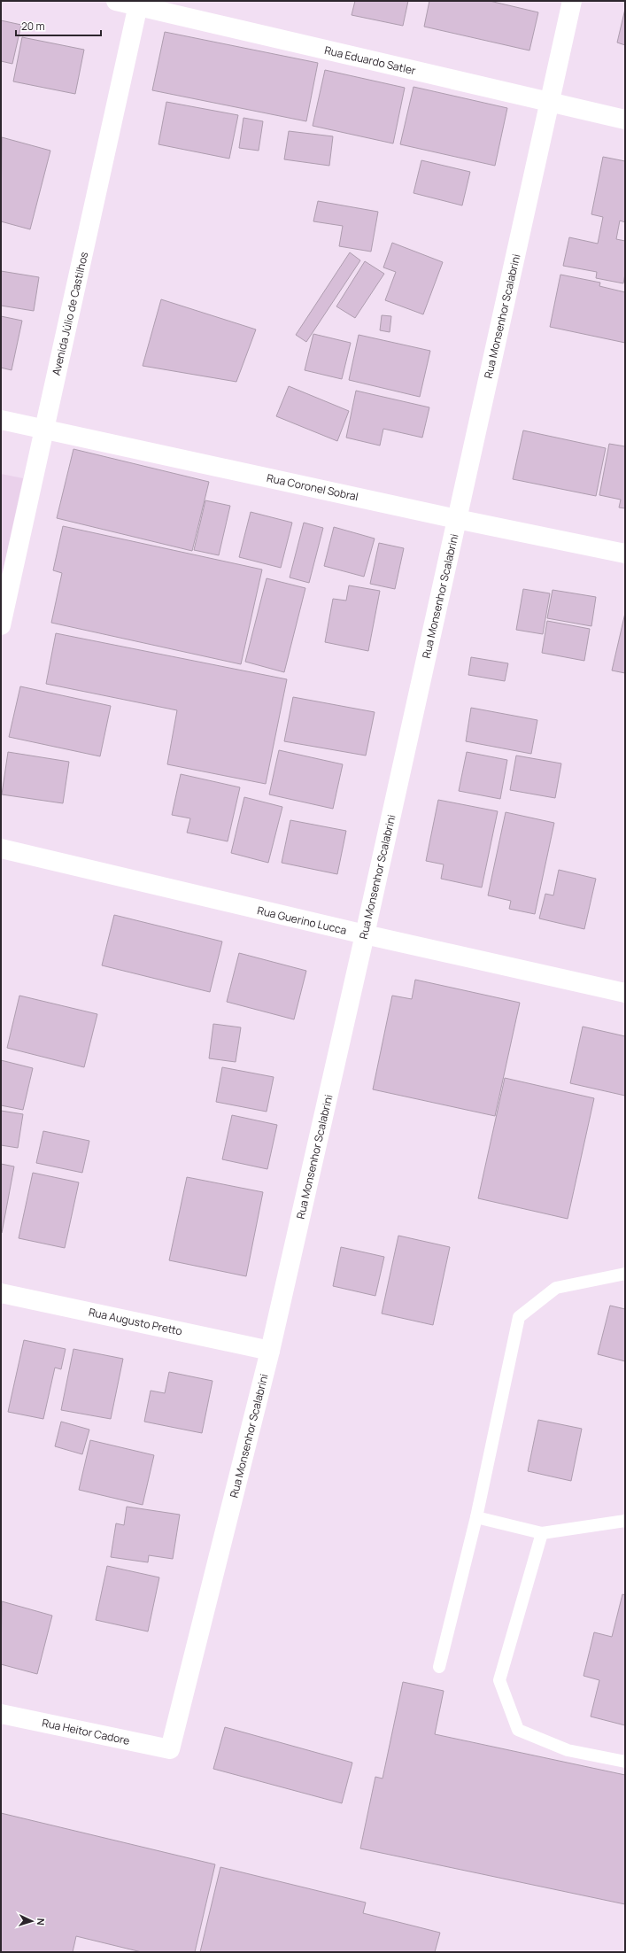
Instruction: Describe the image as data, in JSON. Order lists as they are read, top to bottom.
{
  "streets": {
    "street": [
      "Rua Eduardo Satler",
      "Avenida Júlio de Castilhos",
      "Rua Monsenhor Scalabrini",
      "Rua Coronel Sobral",
      "Rua Guerino Lucca",
      "Rua Augusto Pretto",
      "Rua Heitor Cadore"
    ]
  },
  "crossings": [
    ["Rua Eduardo Satler", "Avenida Júlio de Castilhos"],
    ["Rua Eduardo Satler", "Rua Monsenhor Scalabrini"],
    ["Avenida Júlio de Castilhos", "Rua Coronel Sobral"],
    ["Rua Monsenhor Scalabrini", "Rua Coronel Sobral"],
    ["Rua Monsenhor Scalabrini", "Rua Guerino Lucca"],
    ["Rua Monsenhor Scalabrini", "Rua Augusto Pretto"],
    ["Rua Monsenhor Scalabrini", "Rua Heitor Cadore"]
  ],
  "scale_bar": "20 m",
  "north": "right"
}
